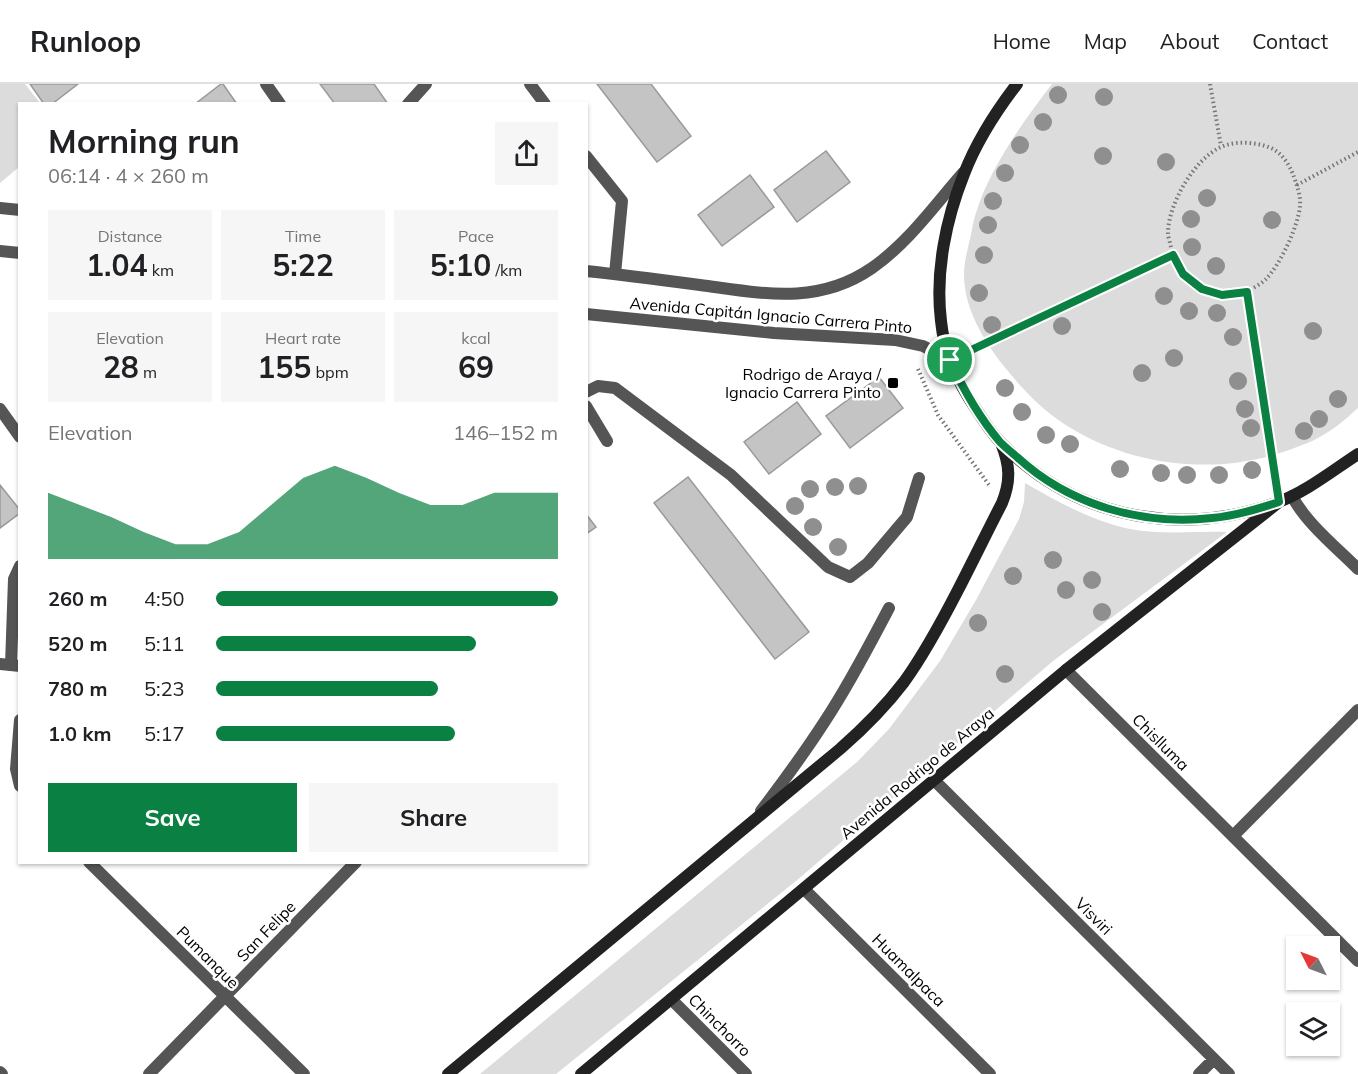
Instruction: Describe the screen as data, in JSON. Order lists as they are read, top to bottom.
{
  "streets": {
    "main road": ["Avenida Rodrigo de Araya"],
    "street": [
      "Avenida Capitán Ignacio Carrera Pinto",
      "Chislluma",
      "Visviri",
      "San Felipe",
      "Pumanque",
      "Huamalpaca",
      "Chinchorro"
    ]
  },
  "crossings": [
    ["Chislluma", "Avenida Rodrigo de Araya"],
    ["Avenida Rodrigo de Araya", "Visviri"],
    ["Avenida Rodrigo de Araya", "Huamalpaca"],
    ["Avenida Rodrigo de Araya", "Chinchorro"],
    ["San Felipe", "Pumanque"]
  ],
  "places": {
    "transit": ["Rodrigo de Araya / Ignacio Carrera Pinto"]
  },
  "north": "top left",
  "page": {
    "header": "Runloop",
    "nav": [
      "Home",
      "Map",
      "About",
      "Contact"
    ],
    "heading": ["Morning run", "06:14 · 4 × 260 m"],
    "stats": [
      ["Distance", "1.04 km"],
      ["Time", "5:22"],
      ["Pace", "5:10 /km"],
      ["Elevation", "28 m"],
      ["Heart rate", "155 bpm"],
      ["kcal", "69"]
    ],
    "chart": ["Elevation", "146–152 m"],
    "list": [
      {
        "name": "260 m",
        "note": "4:50"
      },
      {
        "name": "520 m",
        "note": "5:11"
      },
      {
        "name": "780 m",
        "note": "5:23"
      },
      {
        "name": "1.0 km",
        "note": "5:17"
      }
    ],
    "buttons": ["Save", "Share"]
  }
}
